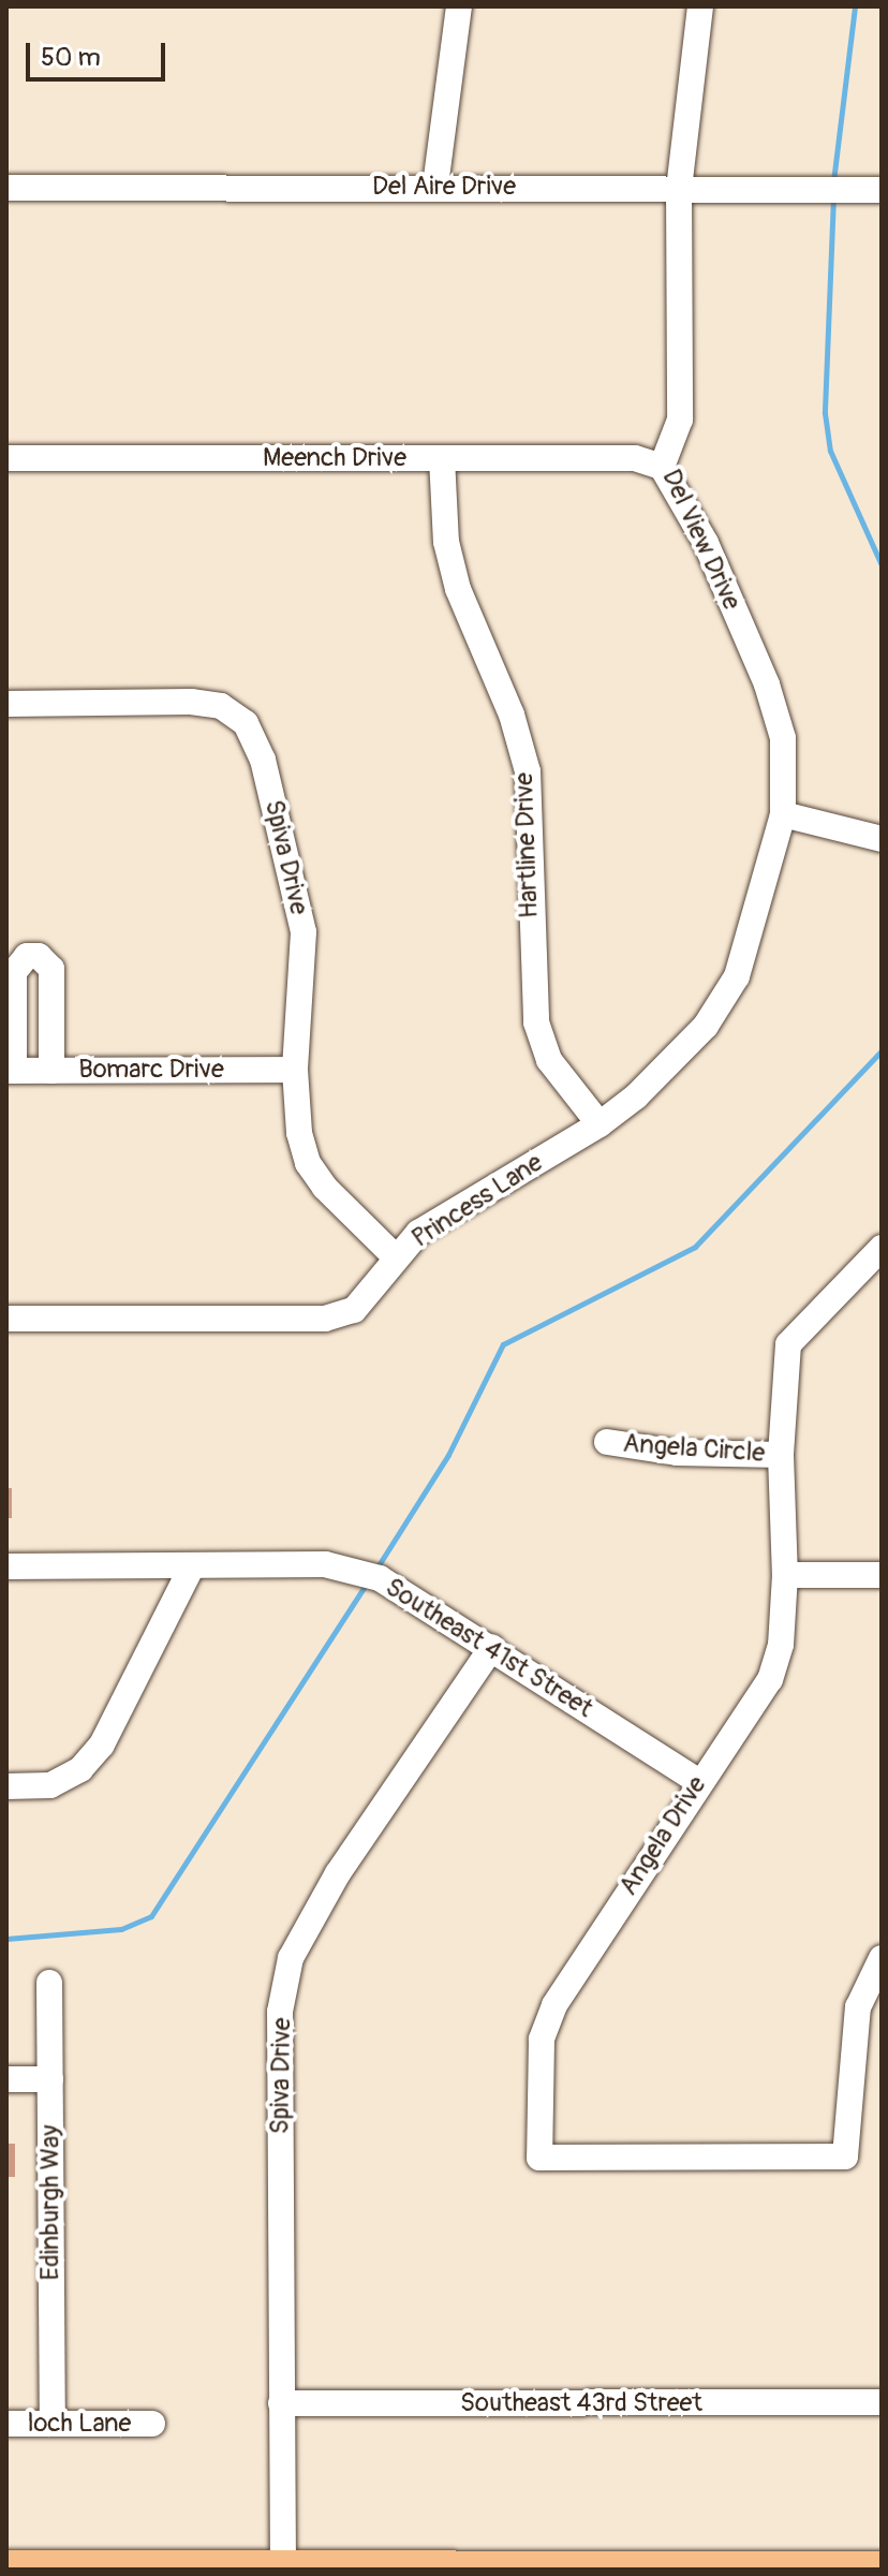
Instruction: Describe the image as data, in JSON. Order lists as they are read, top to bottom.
{
  "streets": {
    "street": [
      "Del Aire Drive",
      "Meench Drive",
      "Del View Drive",
      "Hartline Drive",
      "Spiva Drive",
      "Bomarc Drive",
      "Princess Lane",
      "Angela Circle",
      "Southeast 41st Street",
      "Angela Drive",
      "Edinburgh Way",
      "Southeast 43rd Street",
      "loch Lane"
    ]
  },
  "crossings": [
    ["Del Aire Drive", "Del View Drive"],
    ["Meench Drive", "Del View Drive"],
    ["Meench Drive", "Hartline Drive"],
    ["Del View Drive", "Princess Lane"],
    ["Hartline Drive", "Princess Lane"],
    ["Spiva Drive", "Bomarc Drive"],
    ["Spiva Drive", "Princess Lane"],
    ["Spiva Drive", "Southeast 41st Street"],
    ["Spiva Drive", "Southeast 43rd Street"],
    ["Angela Circle", "Angela Drive"],
    ["Southeast 41st Street", "Angela Drive"],
    ["Edinburgh Way", "loch Lane"]
  ],
  "scale_bar": "50 m"
}
